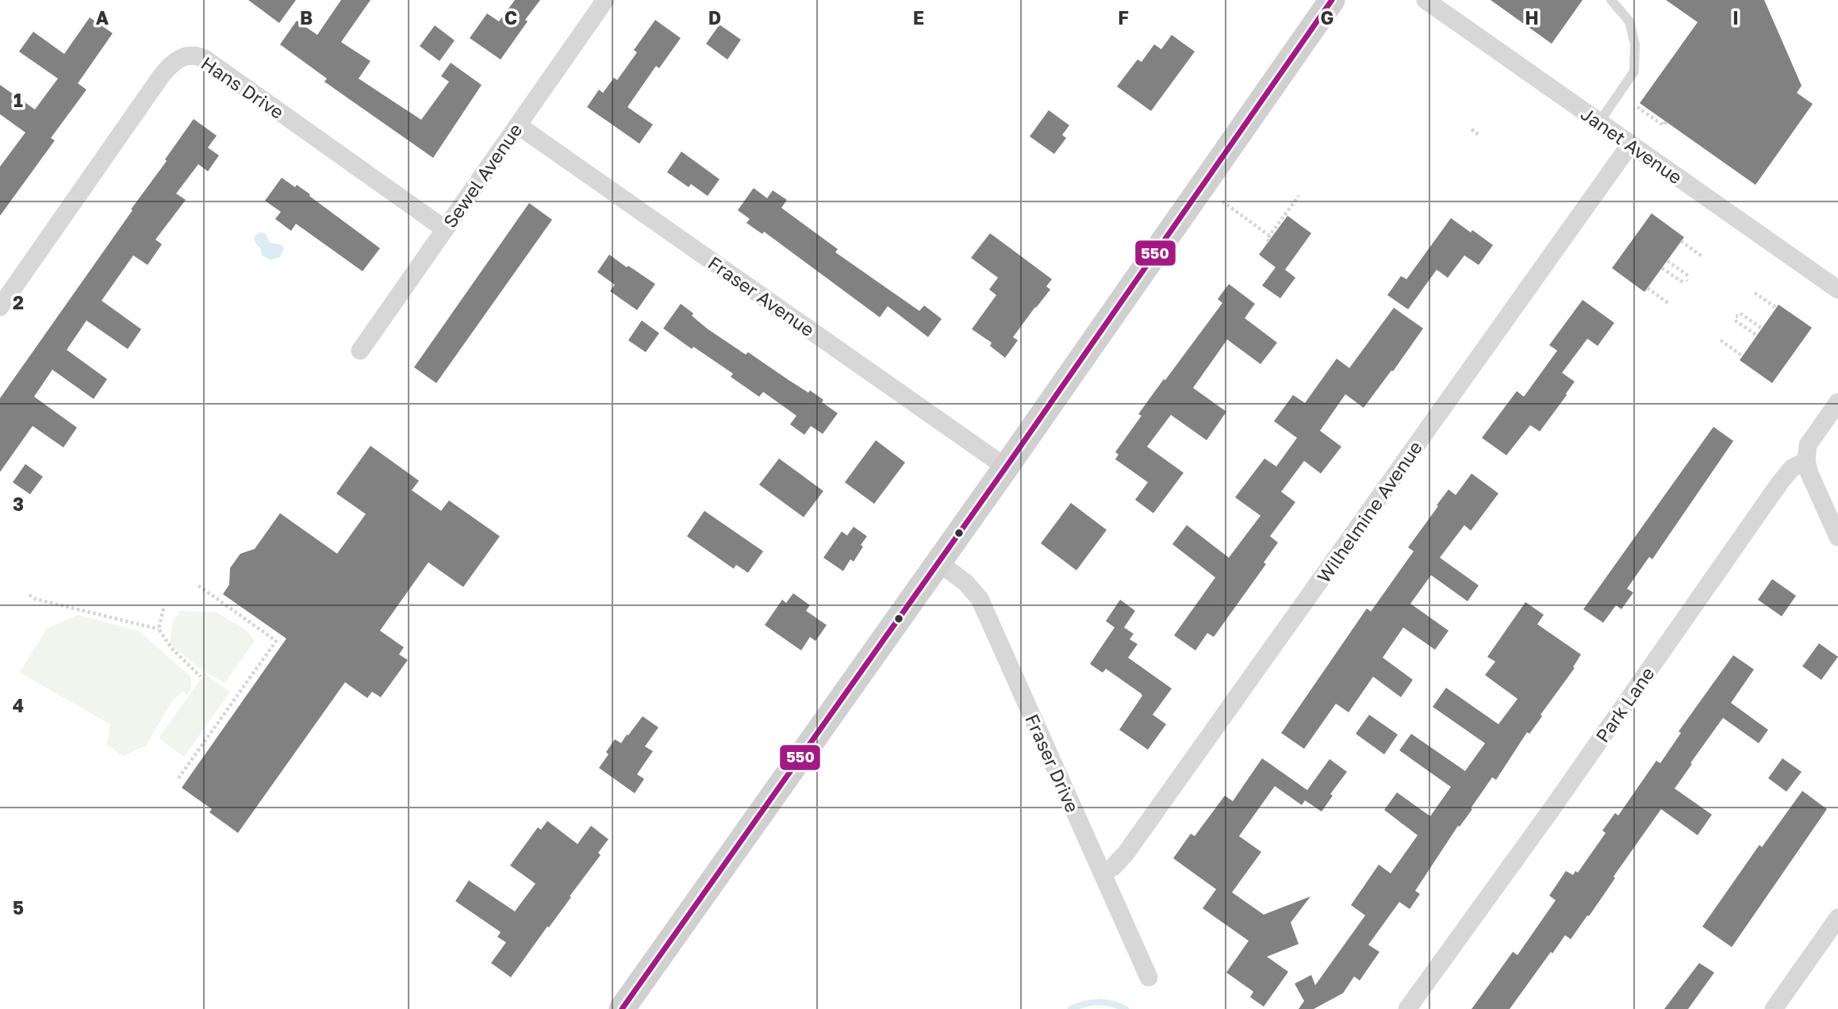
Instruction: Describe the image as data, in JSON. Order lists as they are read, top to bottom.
{
  "streets": {
    "street": [
      "Hans Drive",
      "Janet Avenue",
      "Sewel Avenue",
      "Fraser Avenue",
      "Wilhelmine Avenue",
      "Park Lane",
      "Fraser Drive"
    ]
  },
  "crossings": [
    ["Hans Drive", "Sewel Avenue"],
    ["Janet Avenue", "Wilhelmine Avenue"],
    ["Sewel Avenue", "Fraser Avenue"],
    ["Wilhelmine Avenue", "Fraser Drive"]
  ],
  "lines": ["transit line 550"],
  "grid": {
    "columns": [
      "A",
      "B",
      "C",
      "D",
      "E",
      "F",
      "G",
      "H",
      "I"
    ],
    "rows": [
      "1",
      "2",
      "3",
      "4",
      "5"
    ]
  }
}
